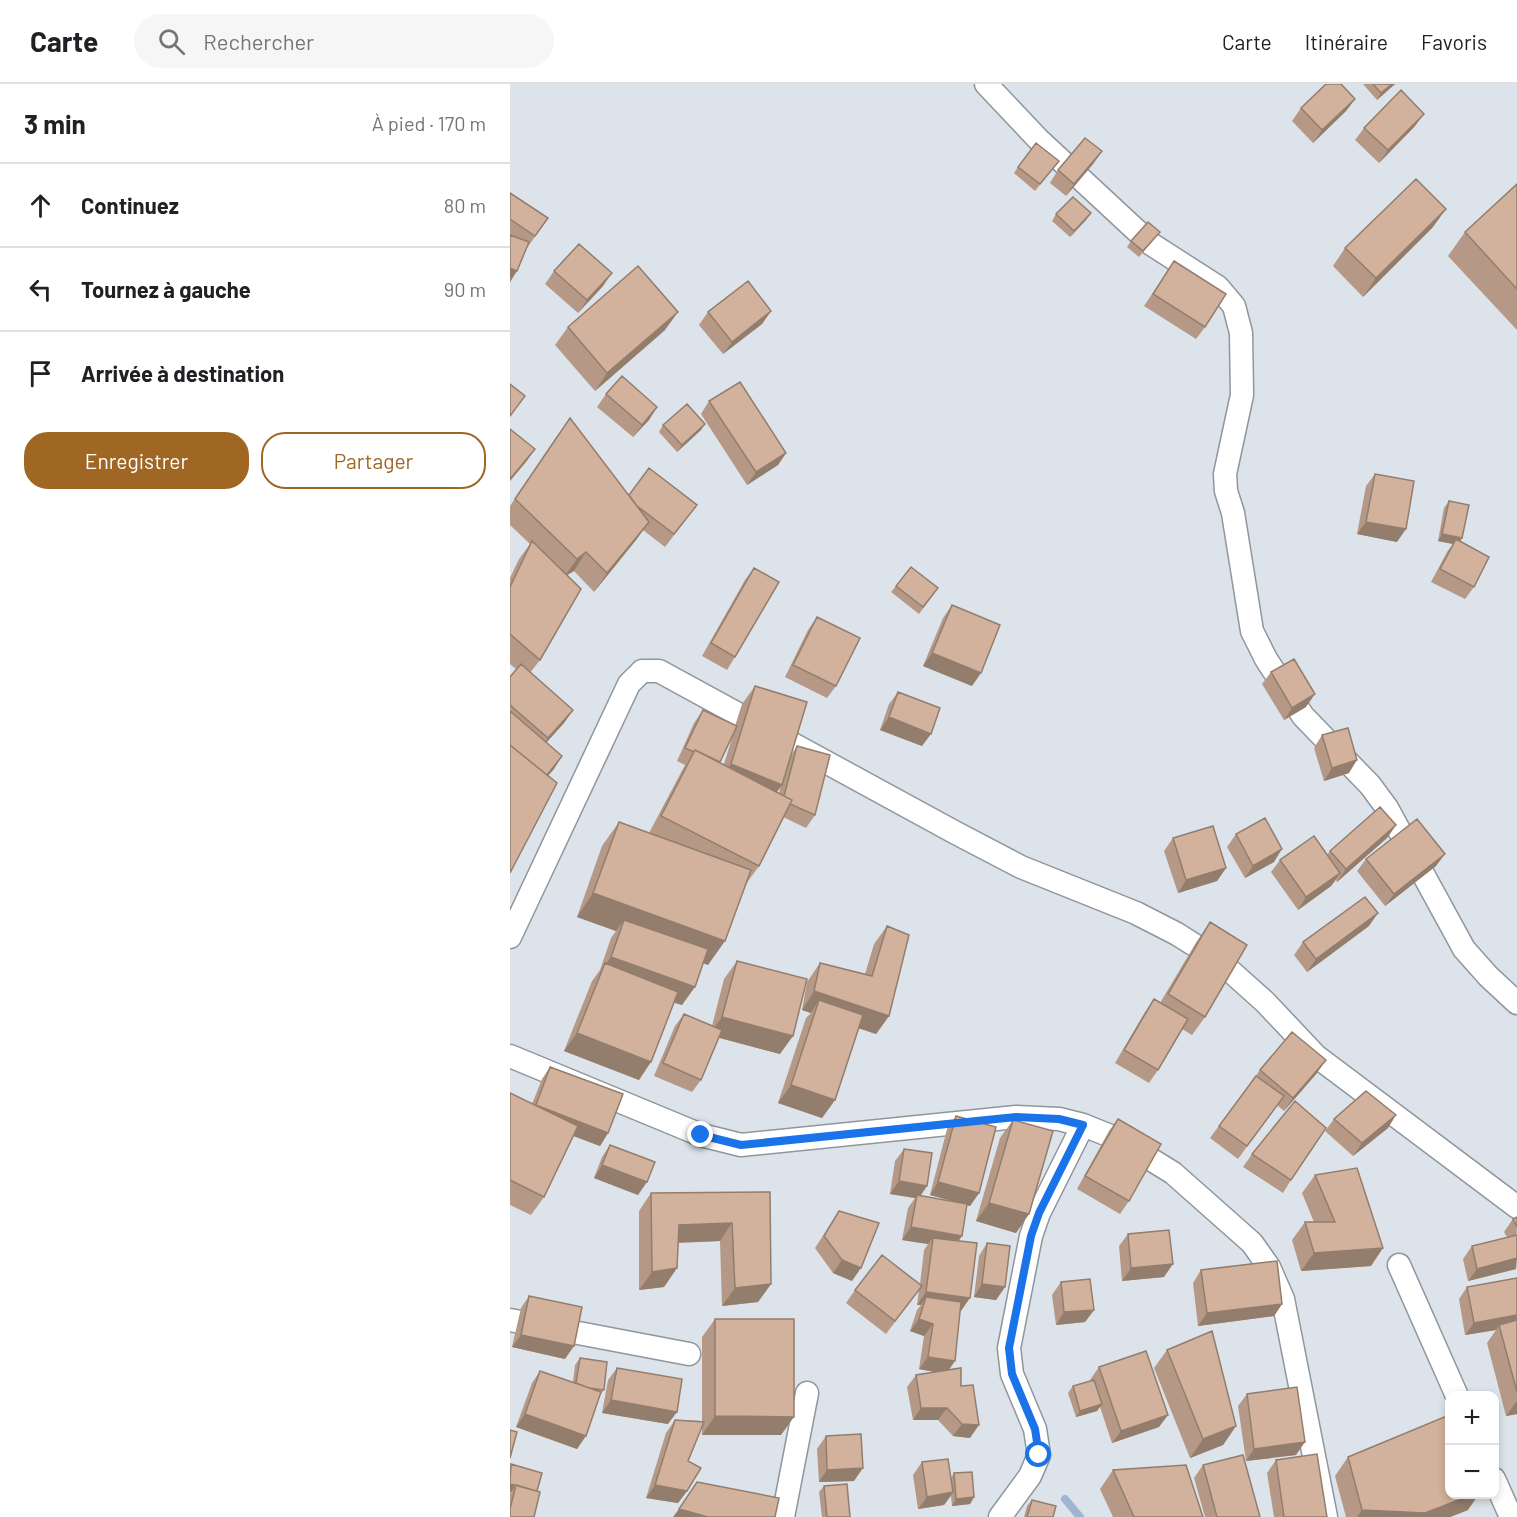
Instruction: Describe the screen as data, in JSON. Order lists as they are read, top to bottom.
{
  "page": {
    "header": "Carte",
    "search": "Rechercher",
    "nav": ["Carte", "Itinéraire", "Favoris"],
    "heading": ["3 min", "À pied · 170 m"],
    "list": [
      ["Continuez", "80 m"],
      ["Tournez à gauche", "90 m"],
      "Arrivée à destination"
    ],
    "buttons": ["Enregistrer", "Partager"],
    "map_buttons": ["+", "−"]
  }
}
